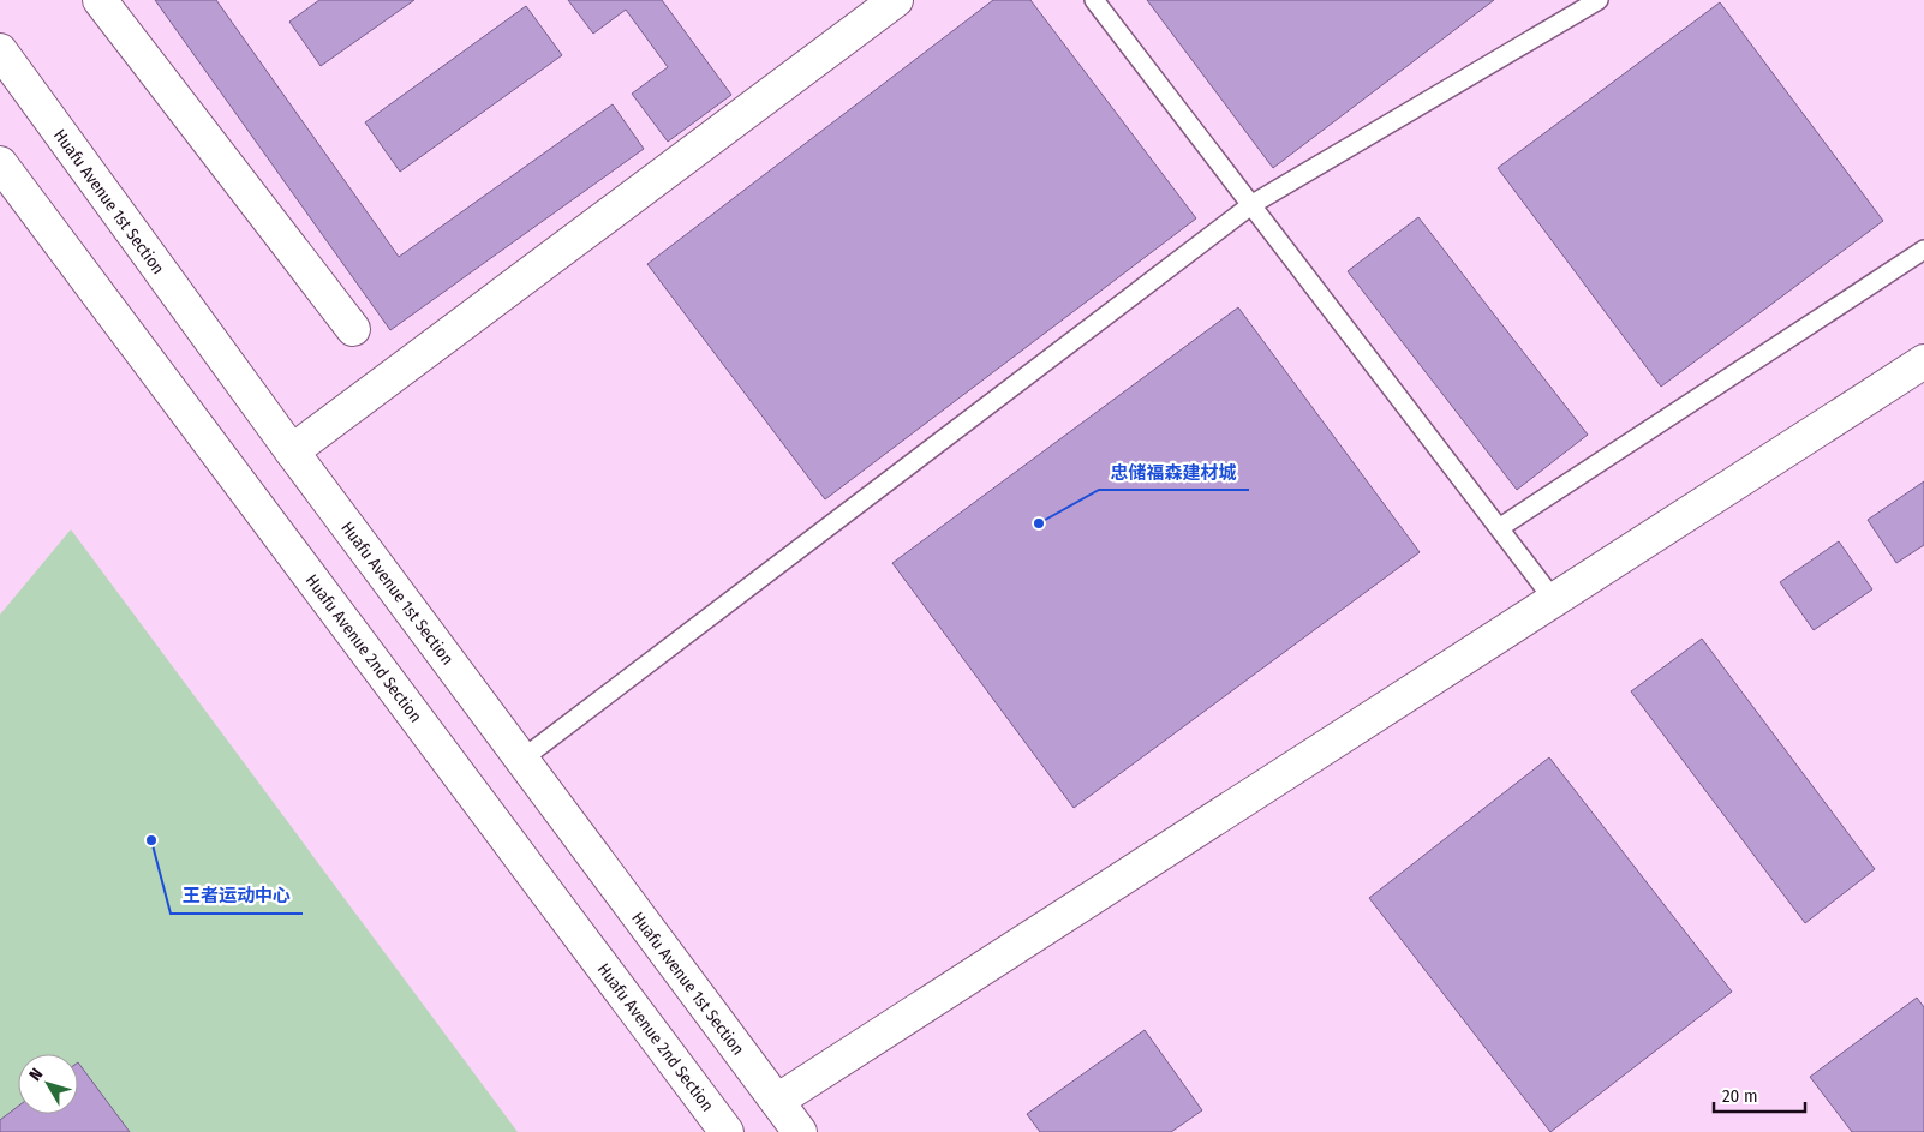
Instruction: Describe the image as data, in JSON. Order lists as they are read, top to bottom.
{
  "streets": {
    "main road": ["Huafu Avenue 1st Section", "Huafu Avenue 2nd Section"]
  },
  "places": ["忠储福森建材城", "王者运动中心"],
  "scale_bar": "20 m",
  "north": "top left"
}
